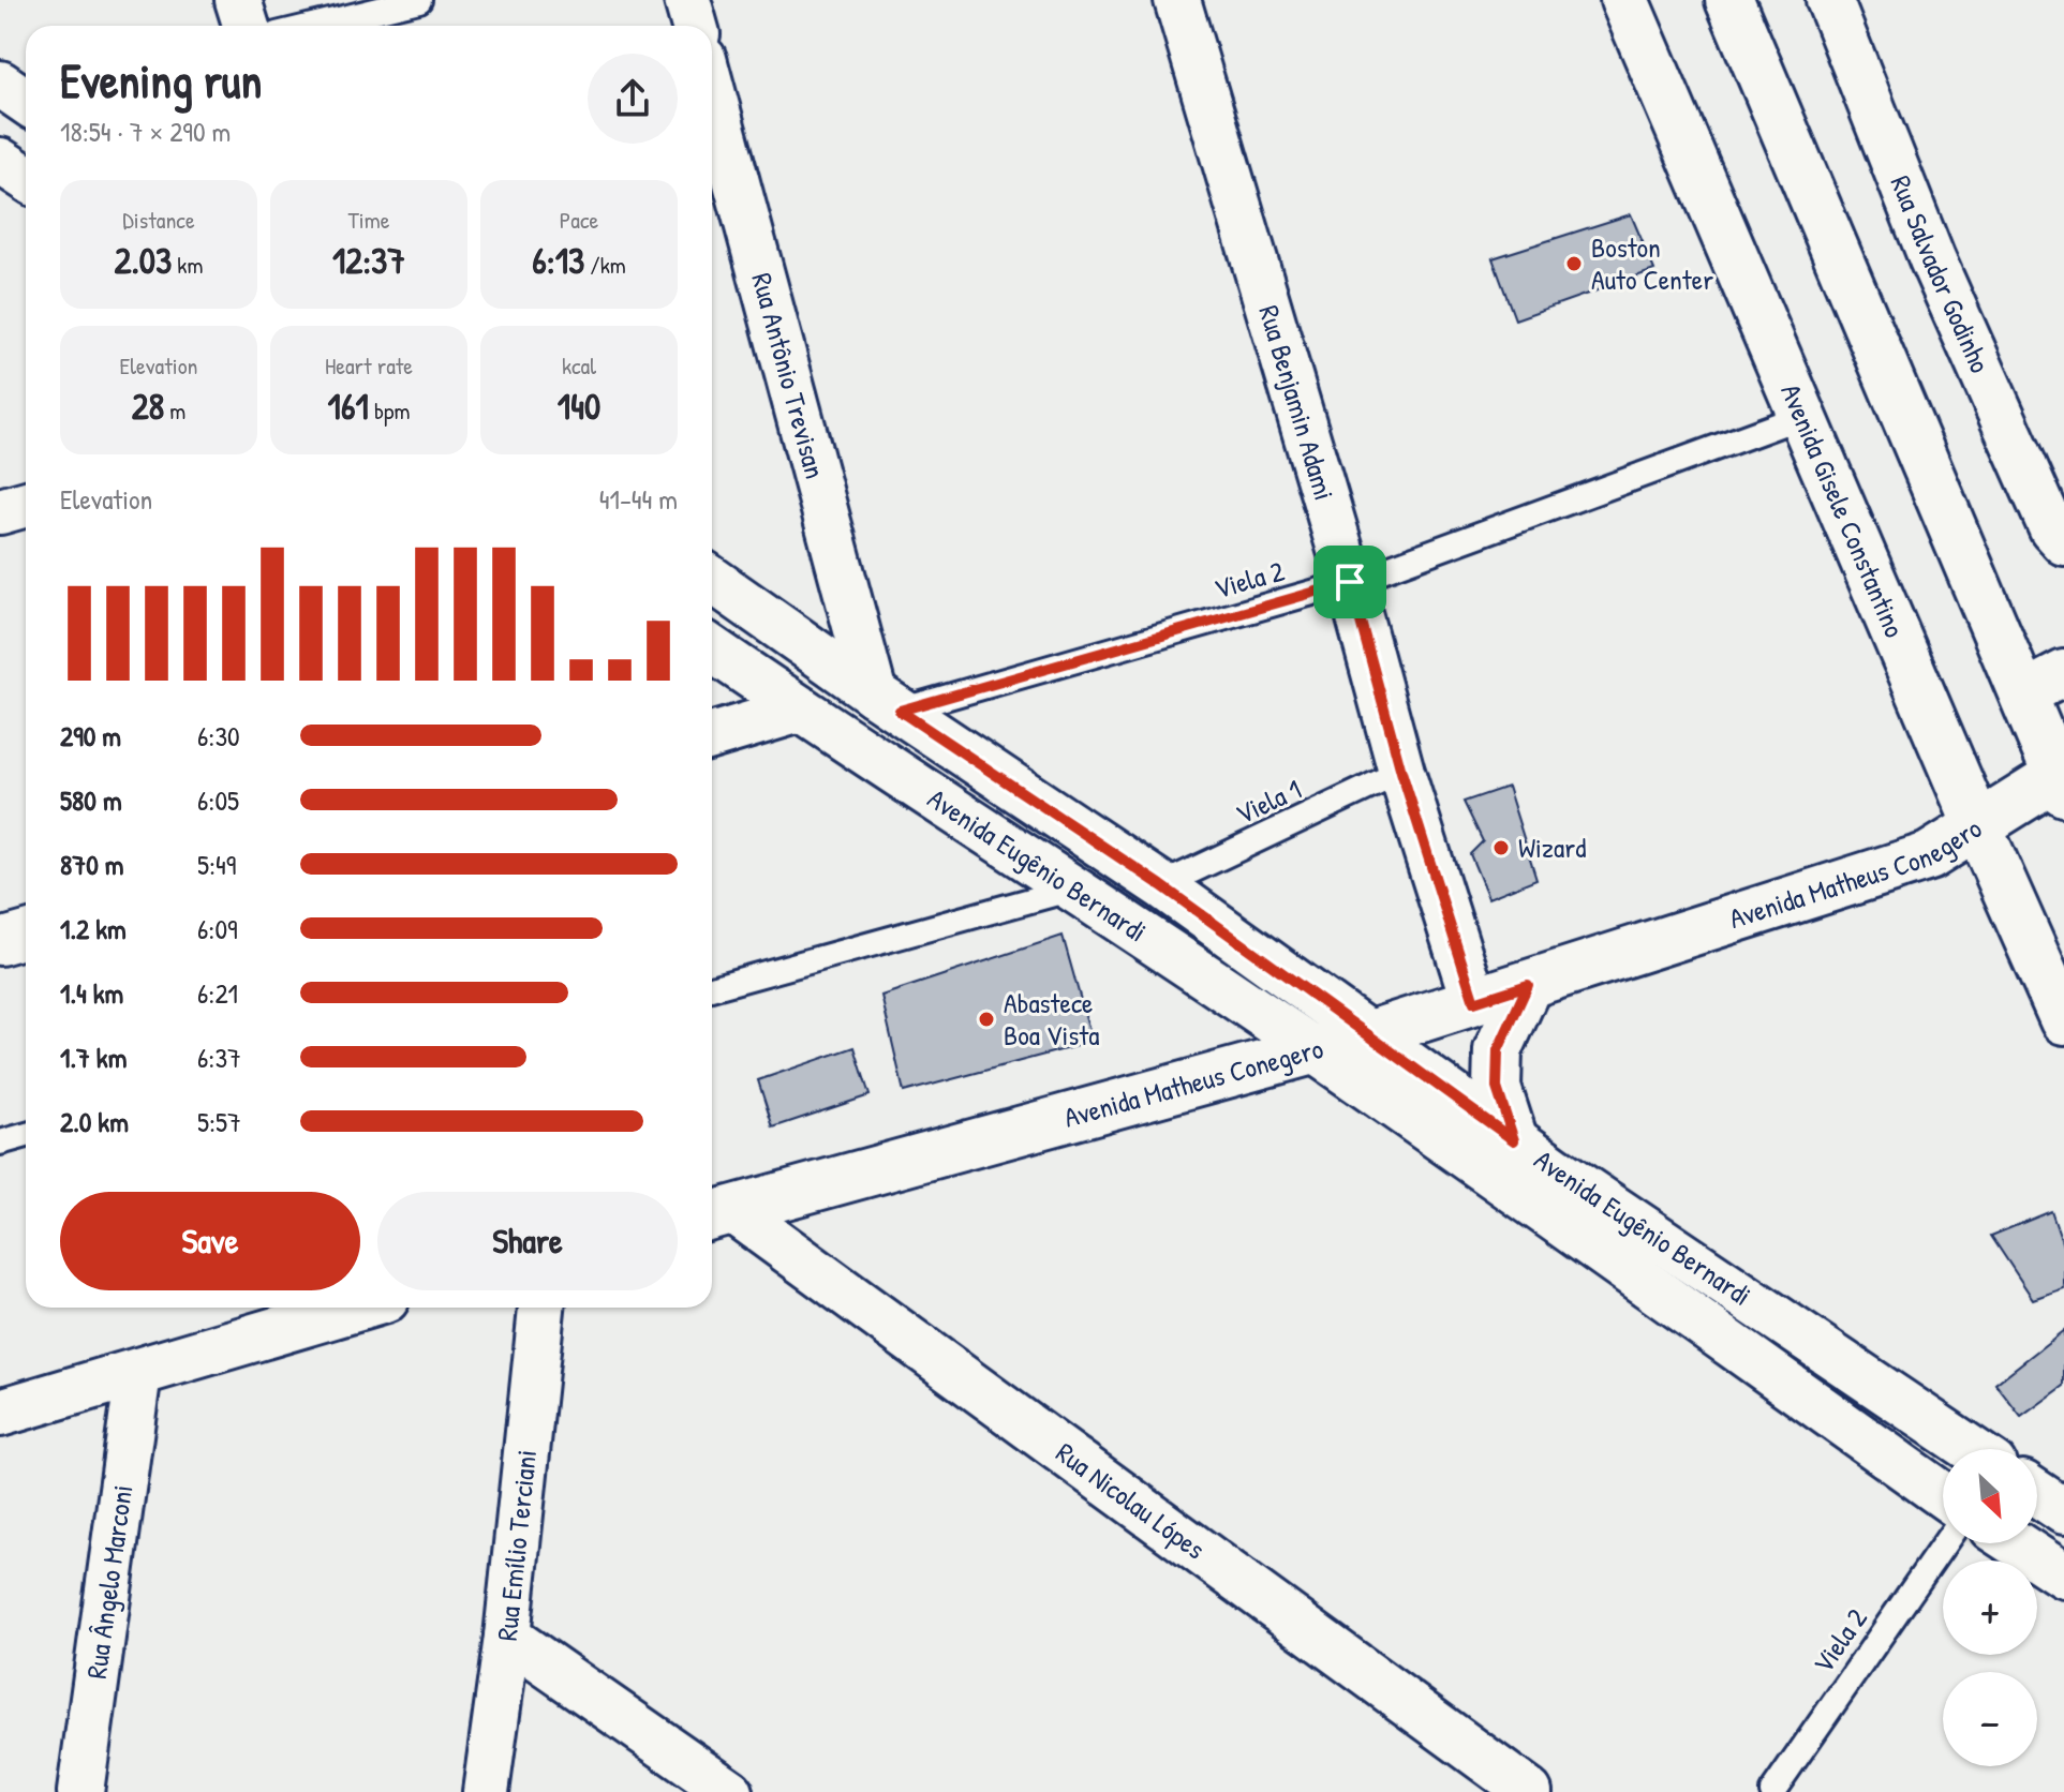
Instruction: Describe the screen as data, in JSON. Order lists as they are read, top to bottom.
{
  "streets": {
    "main road": ["Avenida Gisele Constantino", "Avenida Matheus Conegero"],
    "street": [
      "Rua Salvador Godinho",
      "Rua Antônio Trevisan",
      "Rua Benjamin Adami",
      "Avenida Eugênio Bernardi",
      "Rua Nicolau Lópes",
      "Rua Emílio Terciani",
      "Rua Ângelo Marconi"
    ],
    "lane": ["Viela 2", "Viela 1"]
  },
  "crossings": [
    ["Rua Antônio Trevisan", "Viela 2"],
    ["Rua Antônio Trevisan", "Avenida Eugênio Bernardi"],
    ["Rua Benjamin Adami", "Viela 2"],
    ["Rua Benjamin Adami", "Viela 1"],
    ["Rua Benjamin Adami", "Avenida Matheus Conegero"],
    ["Avenida Gisele Constantino", "Viela 2"],
    ["Avenida Gisele Constantino", "Avenida Matheus Conegero"],
    ["Viela 2", "Avenida Eugênio Bernardi"],
    ["Viela 1", "Avenida Eugênio Bernardi"],
    ["Avenida Eugênio Bernardi", "Avenida Matheus Conegero"],
    ["Avenida Matheus Conegero", "Rua Nicolau Lópes"]
  ],
  "places": ["Boston Auto Center", "Wizard", "Abastece Boa Vista"],
  "north": "bottom right",
  "page": {
    "heading": ["Evening run", "18:54 · 7 × 290 m"],
    "stats": [
      ["Distance", "2.03 km"],
      ["Time", "12:37"],
      ["Pace", "6:13 /km"],
      ["Elevation", "28 m"],
      ["Heart rate", "161 bpm"],
      ["kcal", "140"]
    ],
    "chart": ["Elevation", "41–44 m"],
    "list": [
      {
        "name": "290 m",
        "note": "6:30"
      },
      {
        "name": "580 m",
        "note": "6:05"
      },
      {
        "name": "870 m",
        "note": "5:49"
      },
      {
        "name": "1.2 km",
        "note": "6:09"
      },
      {
        "name": "1.4 km",
        "note": "6:21"
      },
      {
        "name": "1.7 km",
        "note": "6:37"
      },
      {
        "name": "2.0 km",
        "note": "5:57"
      }
    ],
    "buttons": ["Save", "Share"],
    "map_buttons": ["+", "−"]
  }
}
